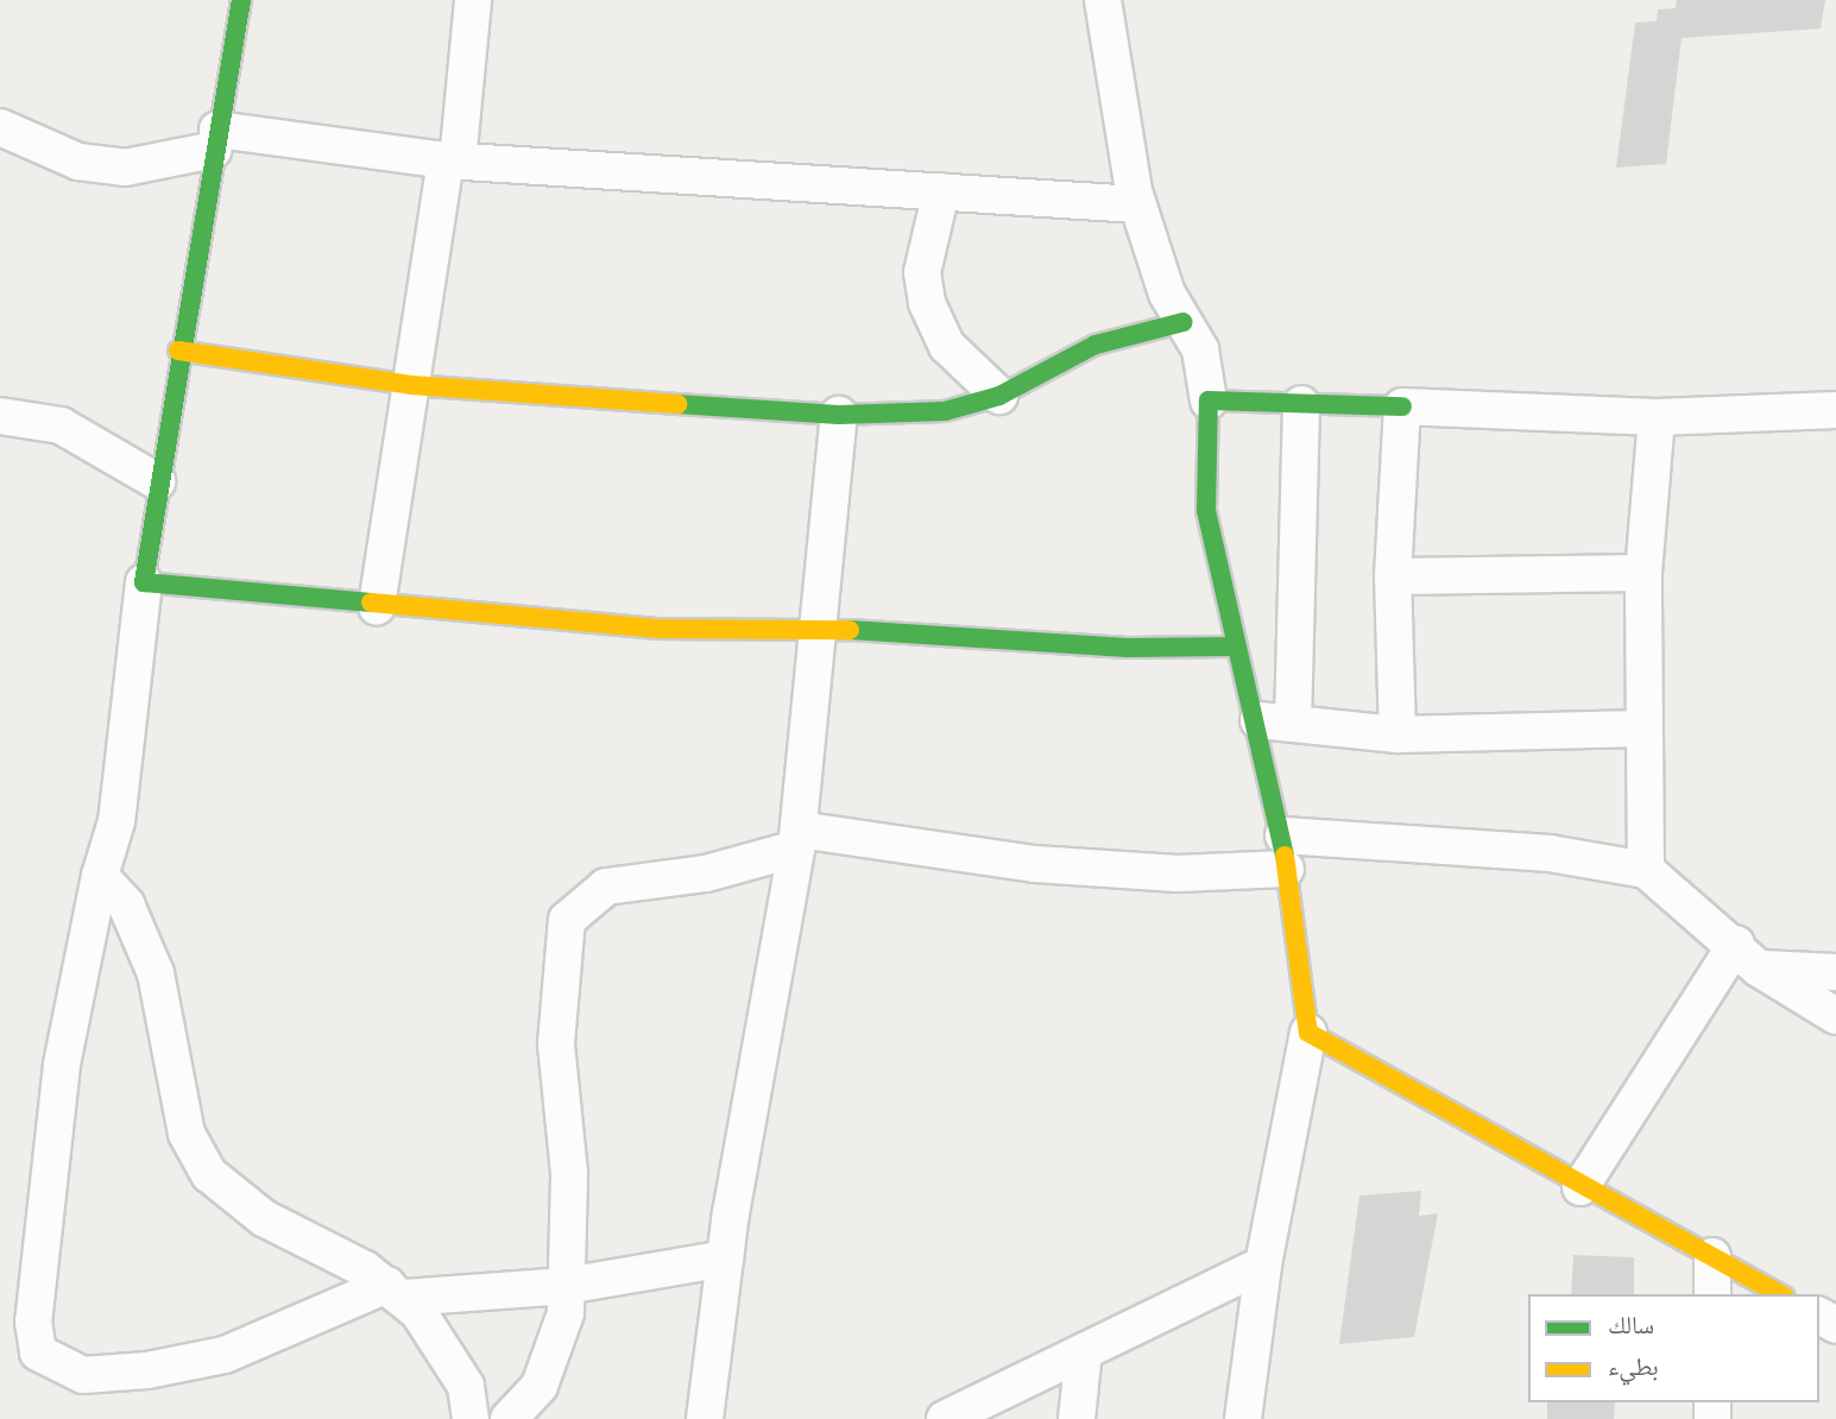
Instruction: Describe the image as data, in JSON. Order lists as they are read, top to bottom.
{
  "legend": ["سالك", "بطيء"]
}
